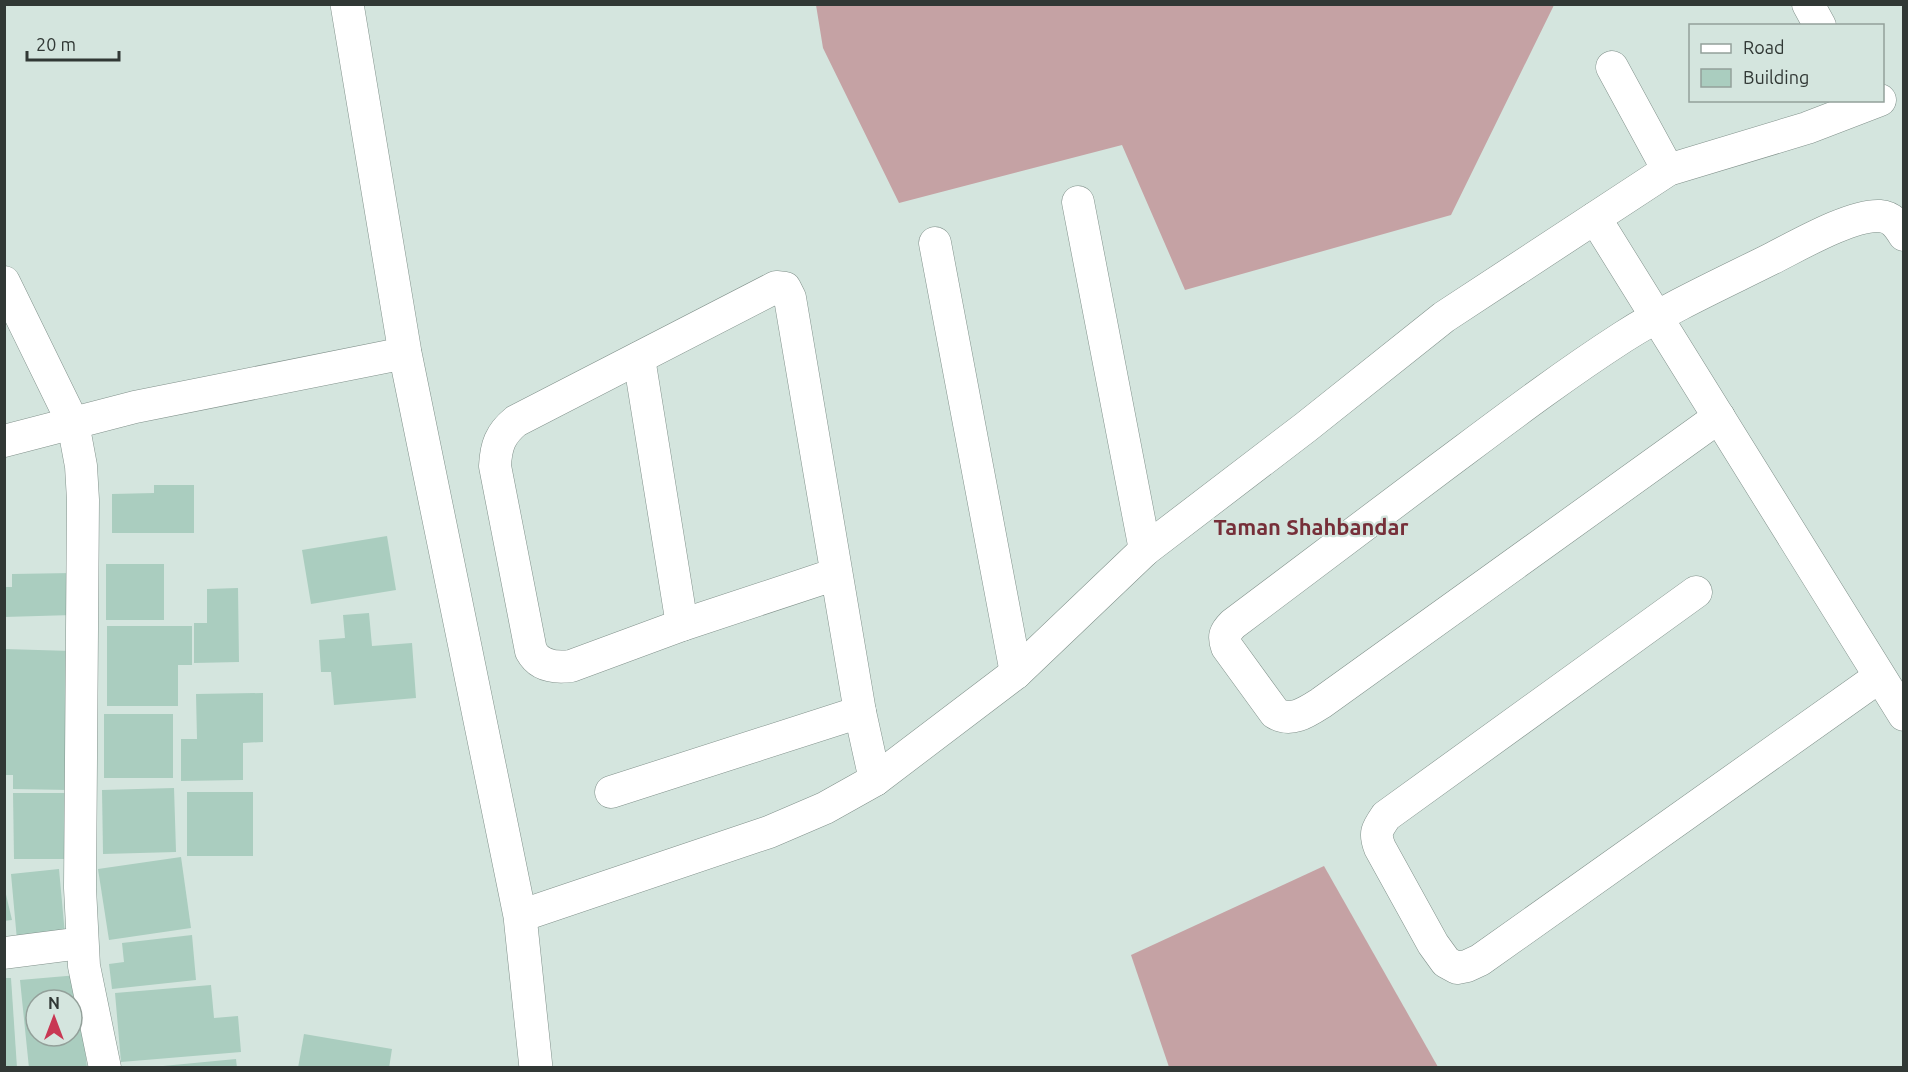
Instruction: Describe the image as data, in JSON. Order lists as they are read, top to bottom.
{
  "districts": ["Taman Shahbandar"],
  "legend": ["Road", "Building"],
  "scale_bar": "20 m",
  "north": "top"
}
